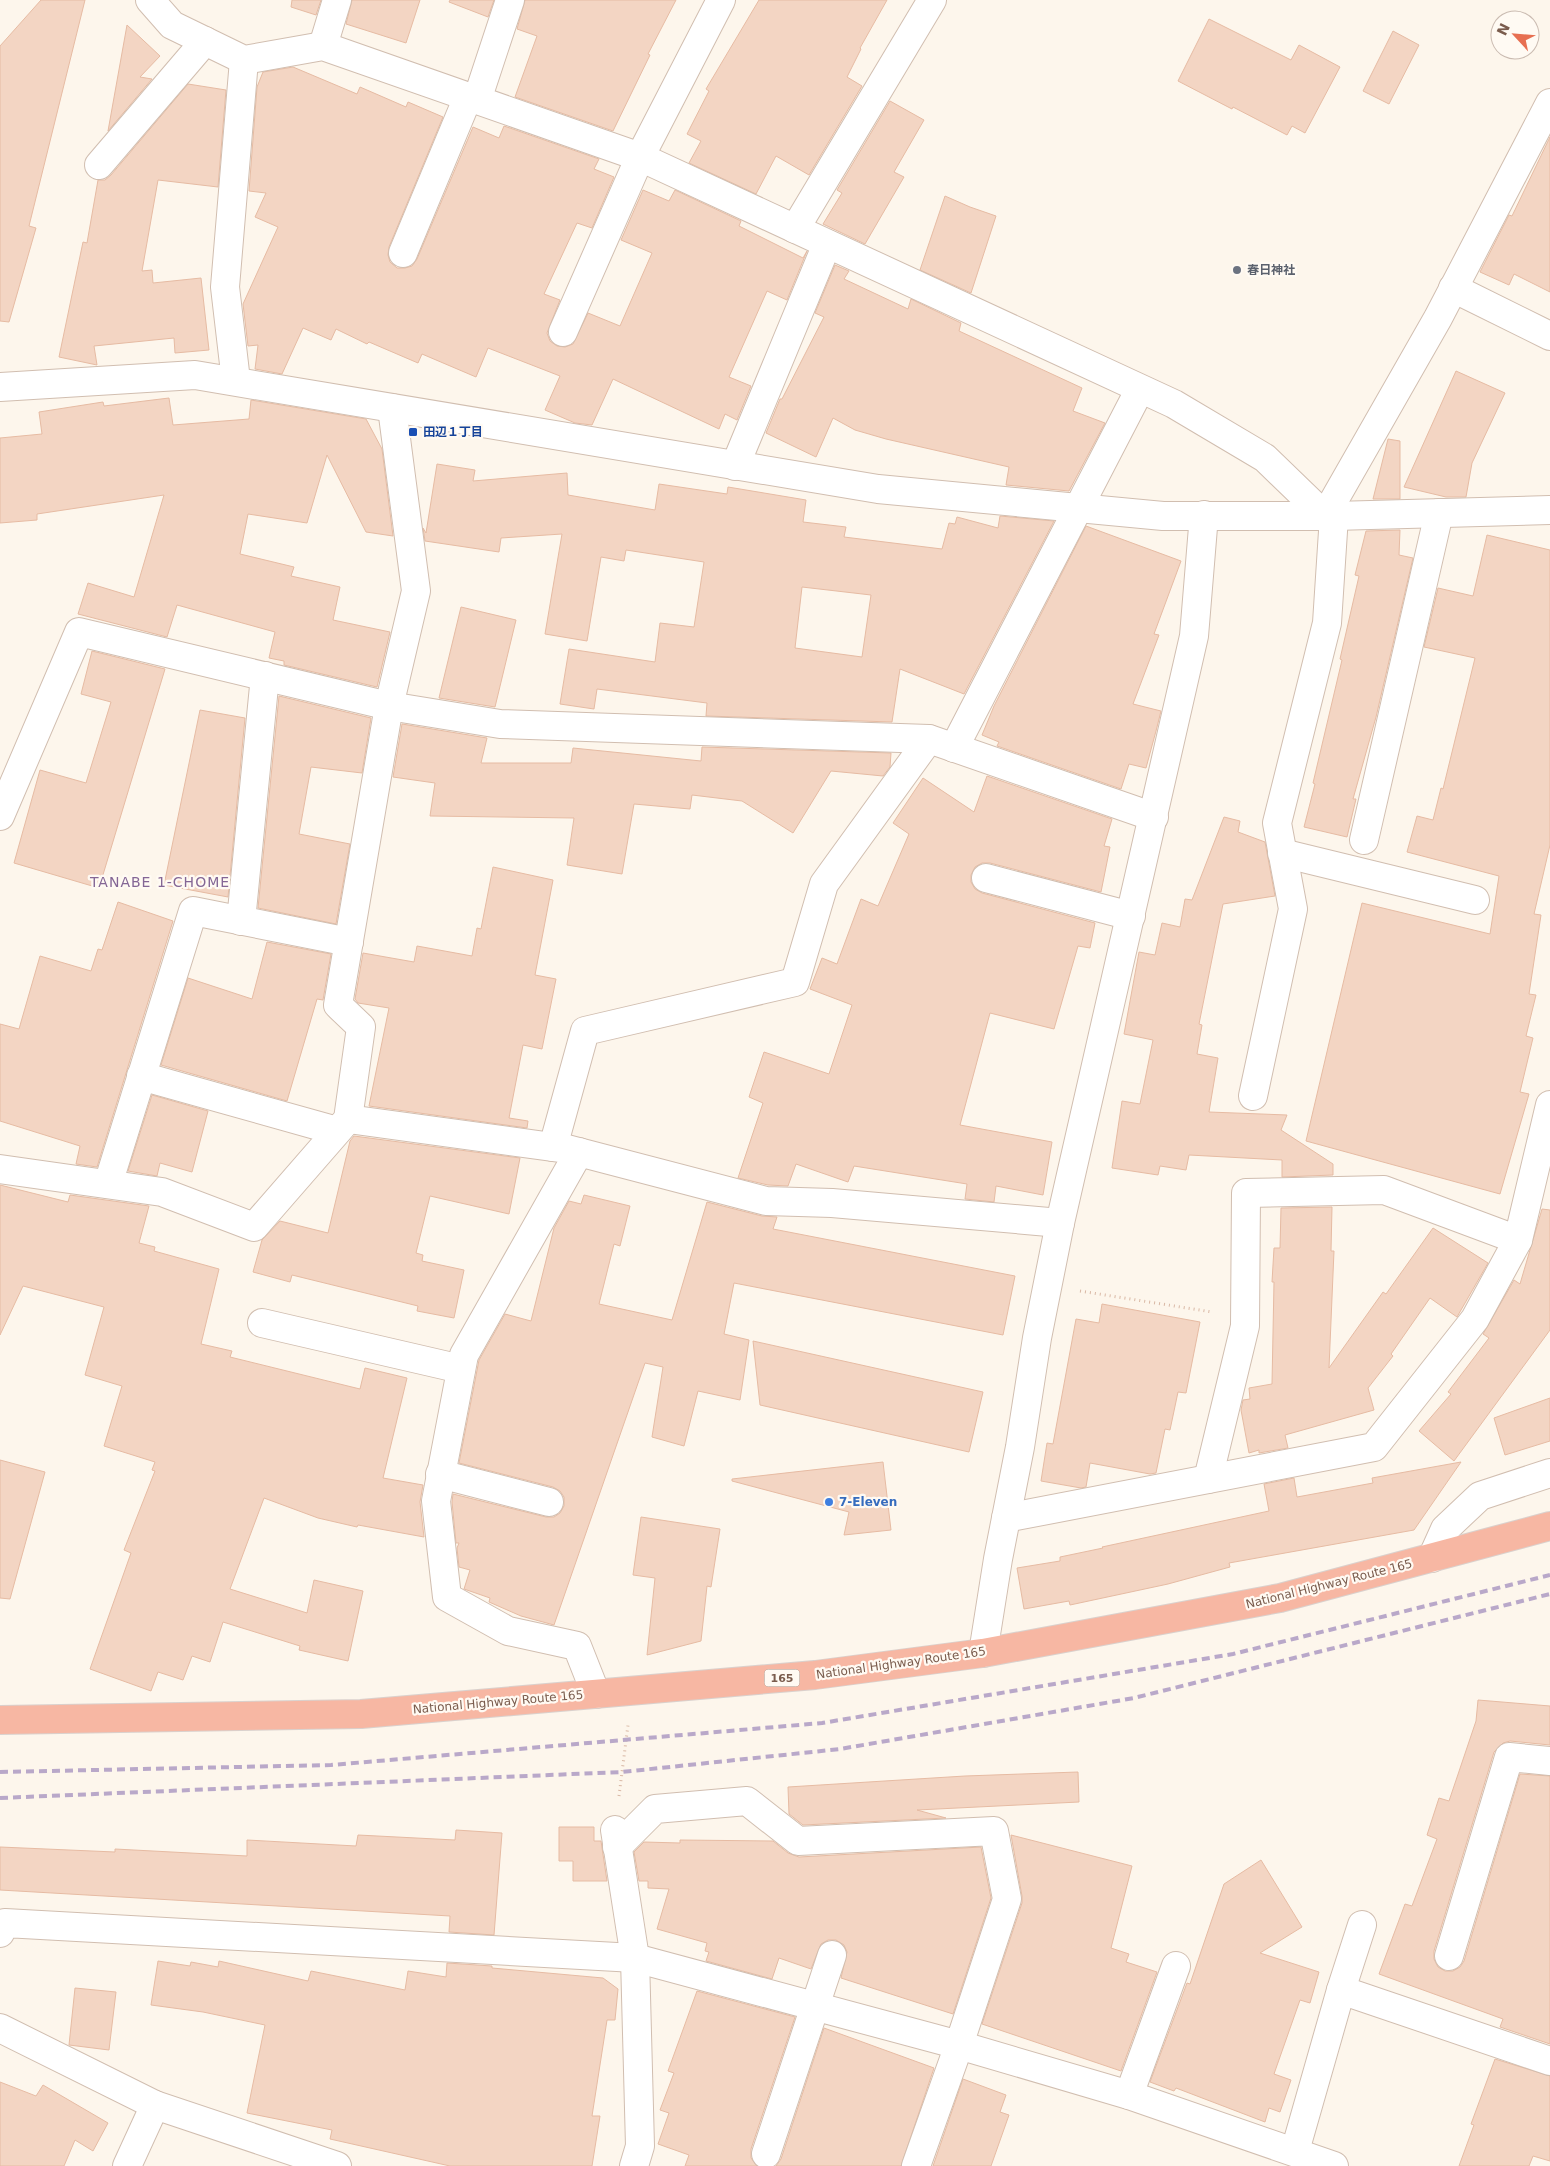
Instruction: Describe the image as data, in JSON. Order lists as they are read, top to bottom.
{
  "streets": {
    "highway": ["National Highway Route 165", "165"]
  },
  "districts": ["TANABE 1-CHOME"],
  "places": {
    "other": ["春日神社", "7-Eleven"],
    "transit": ["田辺１丁目"]
  },
  "north": "top left"
}
